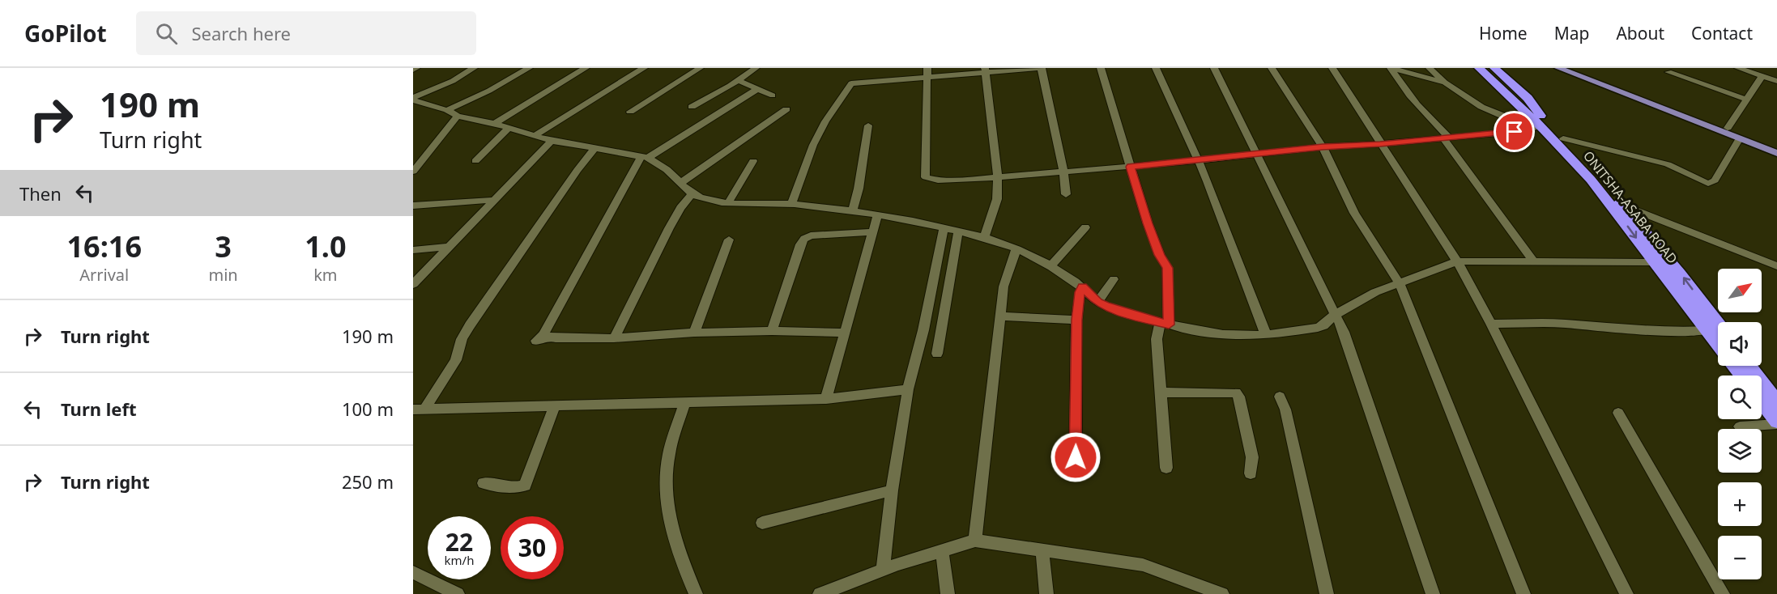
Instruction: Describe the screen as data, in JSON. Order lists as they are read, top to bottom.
{
  "streets": {
    "highway": ["ONITSHA-ASABA ROAD"]
  },
  "north": "top right",
  "page": {
    "header": "GoPilot",
    "search": "Search here",
    "nav": [
      "Home",
      "Map",
      "About",
      "Contact"
    ],
    "turn": ["190 m", "Turn right"],
    "then": "Then",
    "eta": [
      "16:16",
      "Arrival",
      "3",
      "min",
      "1.0",
      "km"
    ],
    "map_buttons": ["+", "−"],
    "list": [
      {
        "name": "Turn right",
        "value": "190 m"
      },
      {
        "name": "Turn left",
        "value": "100 m"
      },
      {
        "name": "Turn right",
        "value": "250 m"
      }
    ],
    "speed": "22 km/h",
    "limit": "30"
  }
}
